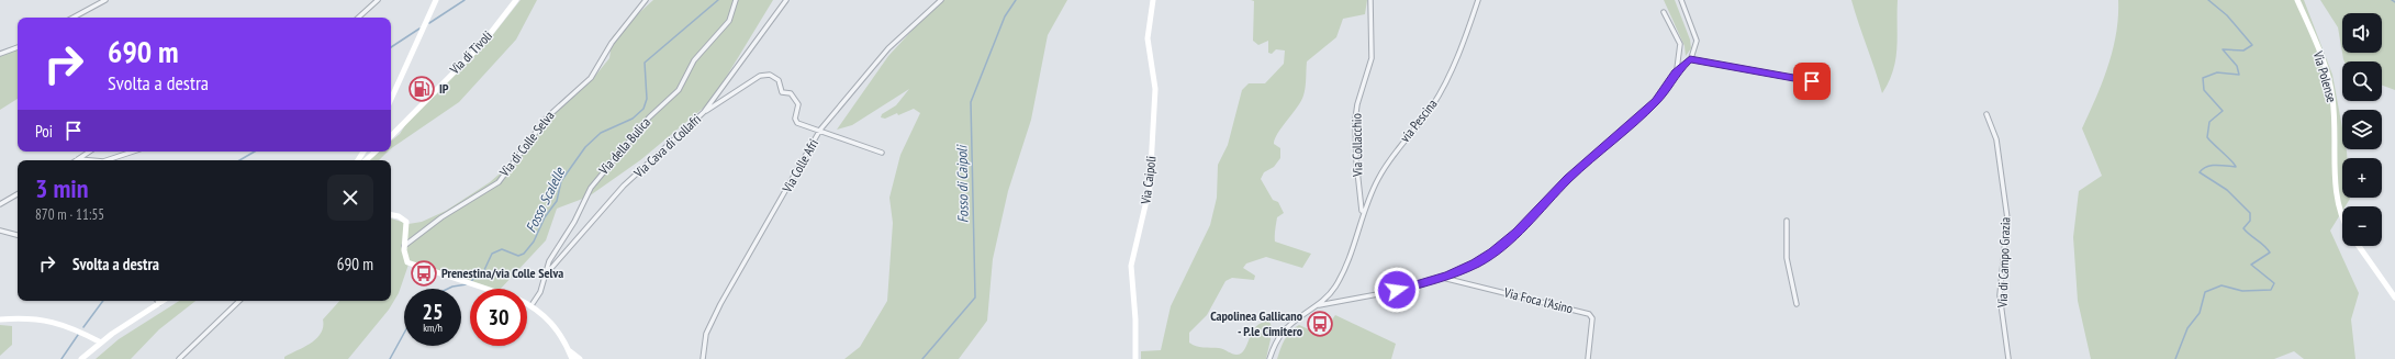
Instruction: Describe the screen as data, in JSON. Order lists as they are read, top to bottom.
{
  "streets": {
    "street": [
      "Via di Tivoli",
      "Via Polense",
      "via Pescina",
      "Via di Colle Selva",
      "Via Collacchio",
      "Via della Bulica",
      "Via Cava di Collafri",
      "Via Colle Afri",
      "Via Caipoli",
      "Via di Campo Grazia",
      "Via Foca l'Asino"
    ]
  },
  "crossings": [
    ["via Pescina", "Via Collacchio"],
    ["Via della Bulica", "Via Cava di Collafri"]
  ],
  "water": ["Fosso di Caipoli", "Fosso Scalelle"],
  "places": {
    "fuel station": ["IP"],
    "bus stop": ["Prenestina/via Colle Selva", "Capolinea Gallicano - P.le Cimitero"]
  },
  "page": {
    "map_buttons": ["+", "−"],
    "turn": ["690 m", "Svolta a destra"],
    "then": "Poi",
    "heading": ["3 min", "870 m · 11:55"],
    "list": [
      {
        "name": "Svolta a destra",
        "value": "690 m"
      }
    ],
    "speed": "25 km/h",
    "limit": "30"
  }
}
